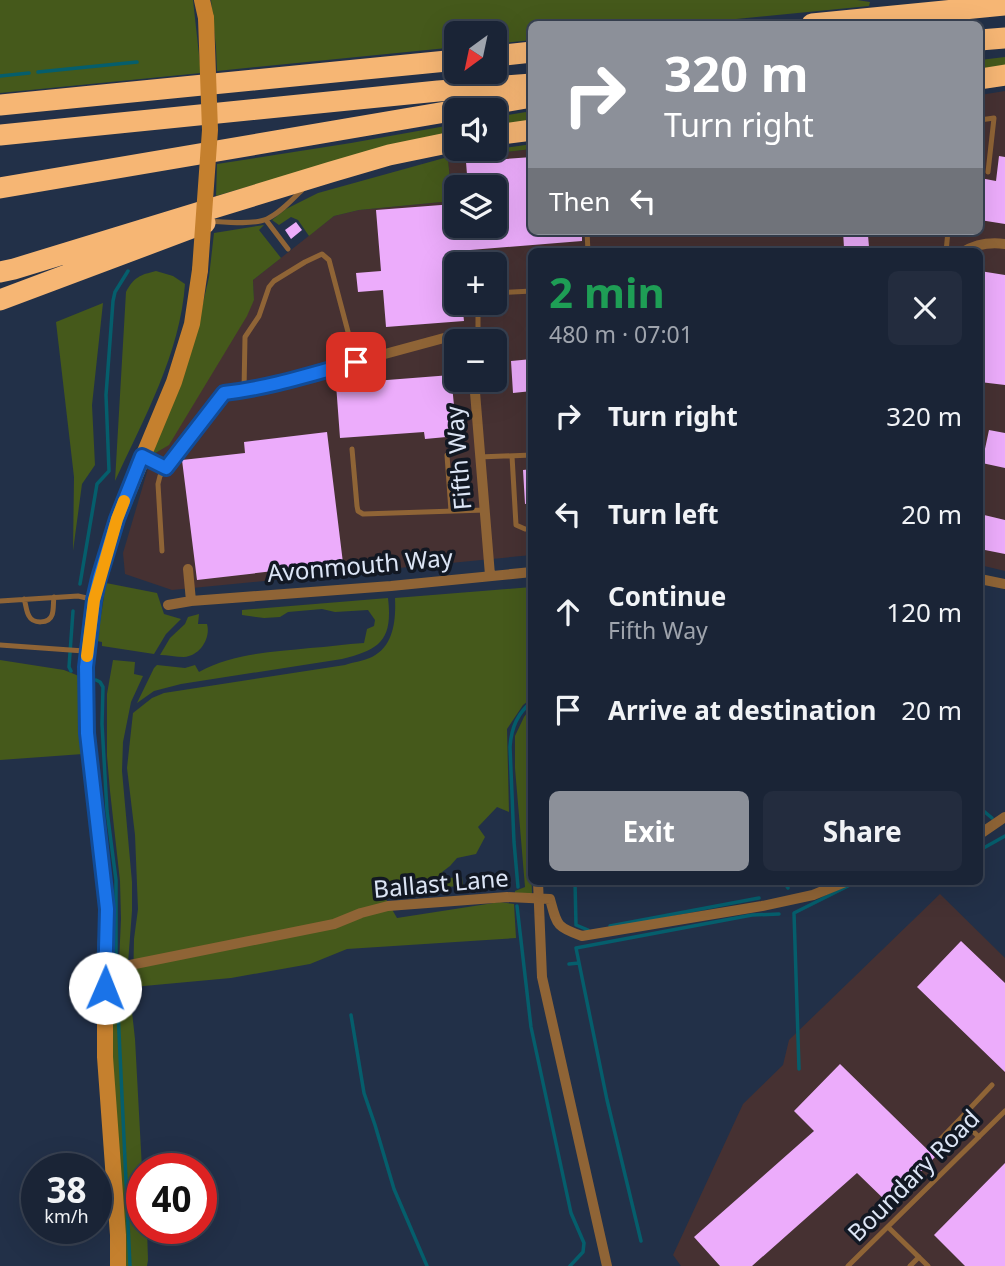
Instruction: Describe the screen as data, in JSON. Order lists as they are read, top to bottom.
{
  "streets": {
    "street": ["Fifth Way", "Avonmouth Way", "Ballast Lane"],
    "lane": ["Boundary Road"]
  },
  "crossings": [
    ["Fifth Way", "Avonmouth Way"]
  ],
  "north": "bottom left",
  "page": {
    "map_buttons": ["+", "−"],
    "turn": ["320 m", "Turn right"],
    "then": "Then",
    "heading": ["2 min", "480 m · 07:01"],
    "list": [
      {
        "name": "Turn right",
        "value": "320 m"
      },
      {
        "name": "Turn left",
        "value": "20 m"
      },
      {
        "name": "Continue",
        "note": "Fifth Way",
        "value": "120 m"
      },
      {
        "name": "Arrive at destination",
        "value": "20 m"
      }
    ],
    "buttons": ["Exit", "Share"],
    "speed": "38 km/h",
    "limit": "40"
  }
}
